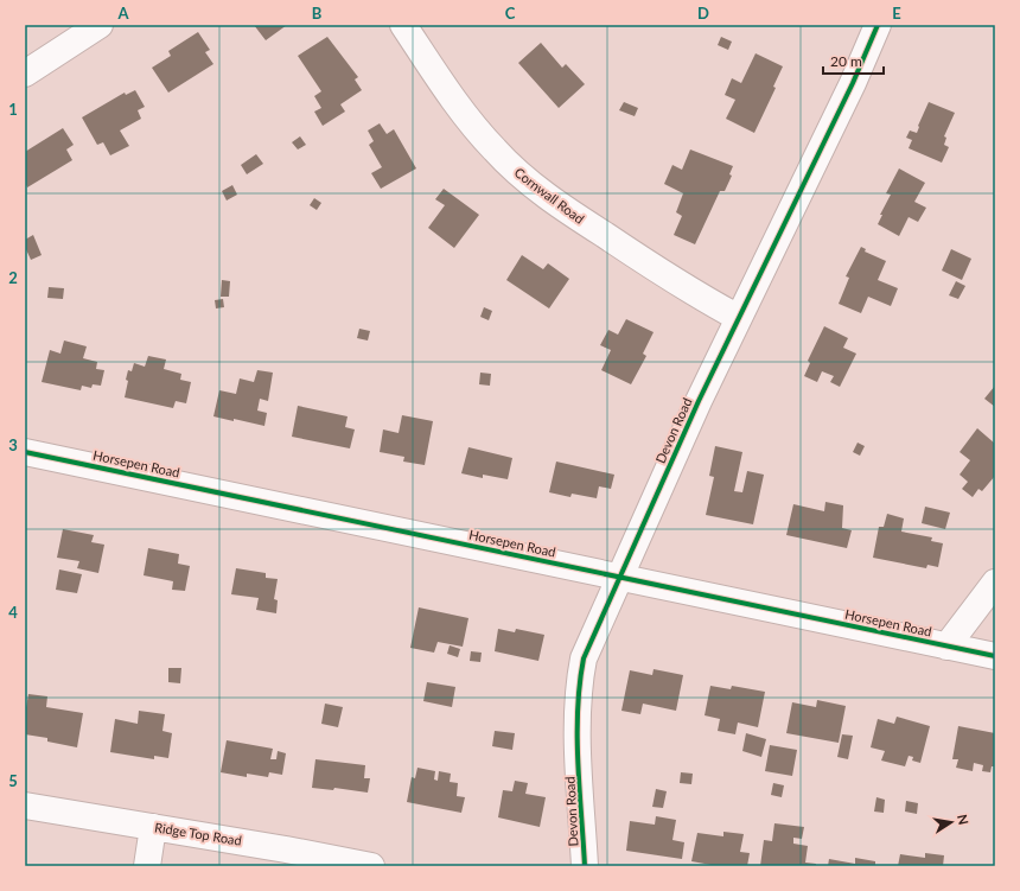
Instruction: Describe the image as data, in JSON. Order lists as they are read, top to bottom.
{
  "streets": {
    "street": [
      "Cornwall Road",
      "Devon Road",
      "Horsepen Road",
      "Ridge Top Road"
    ]
  },
  "crossings": [
    ["Cornwall Road", "Devon Road"],
    ["Devon Road", "Horsepen Road"]
  ],
  "scale_bar": "20 m",
  "north": "right",
  "grid": {
    "columns": [
      "A",
      "B",
      "C",
      "D",
      "E"
    ],
    "rows": [
      "1",
      "2",
      "3",
      "4",
      "5"
    ]
  }
}
